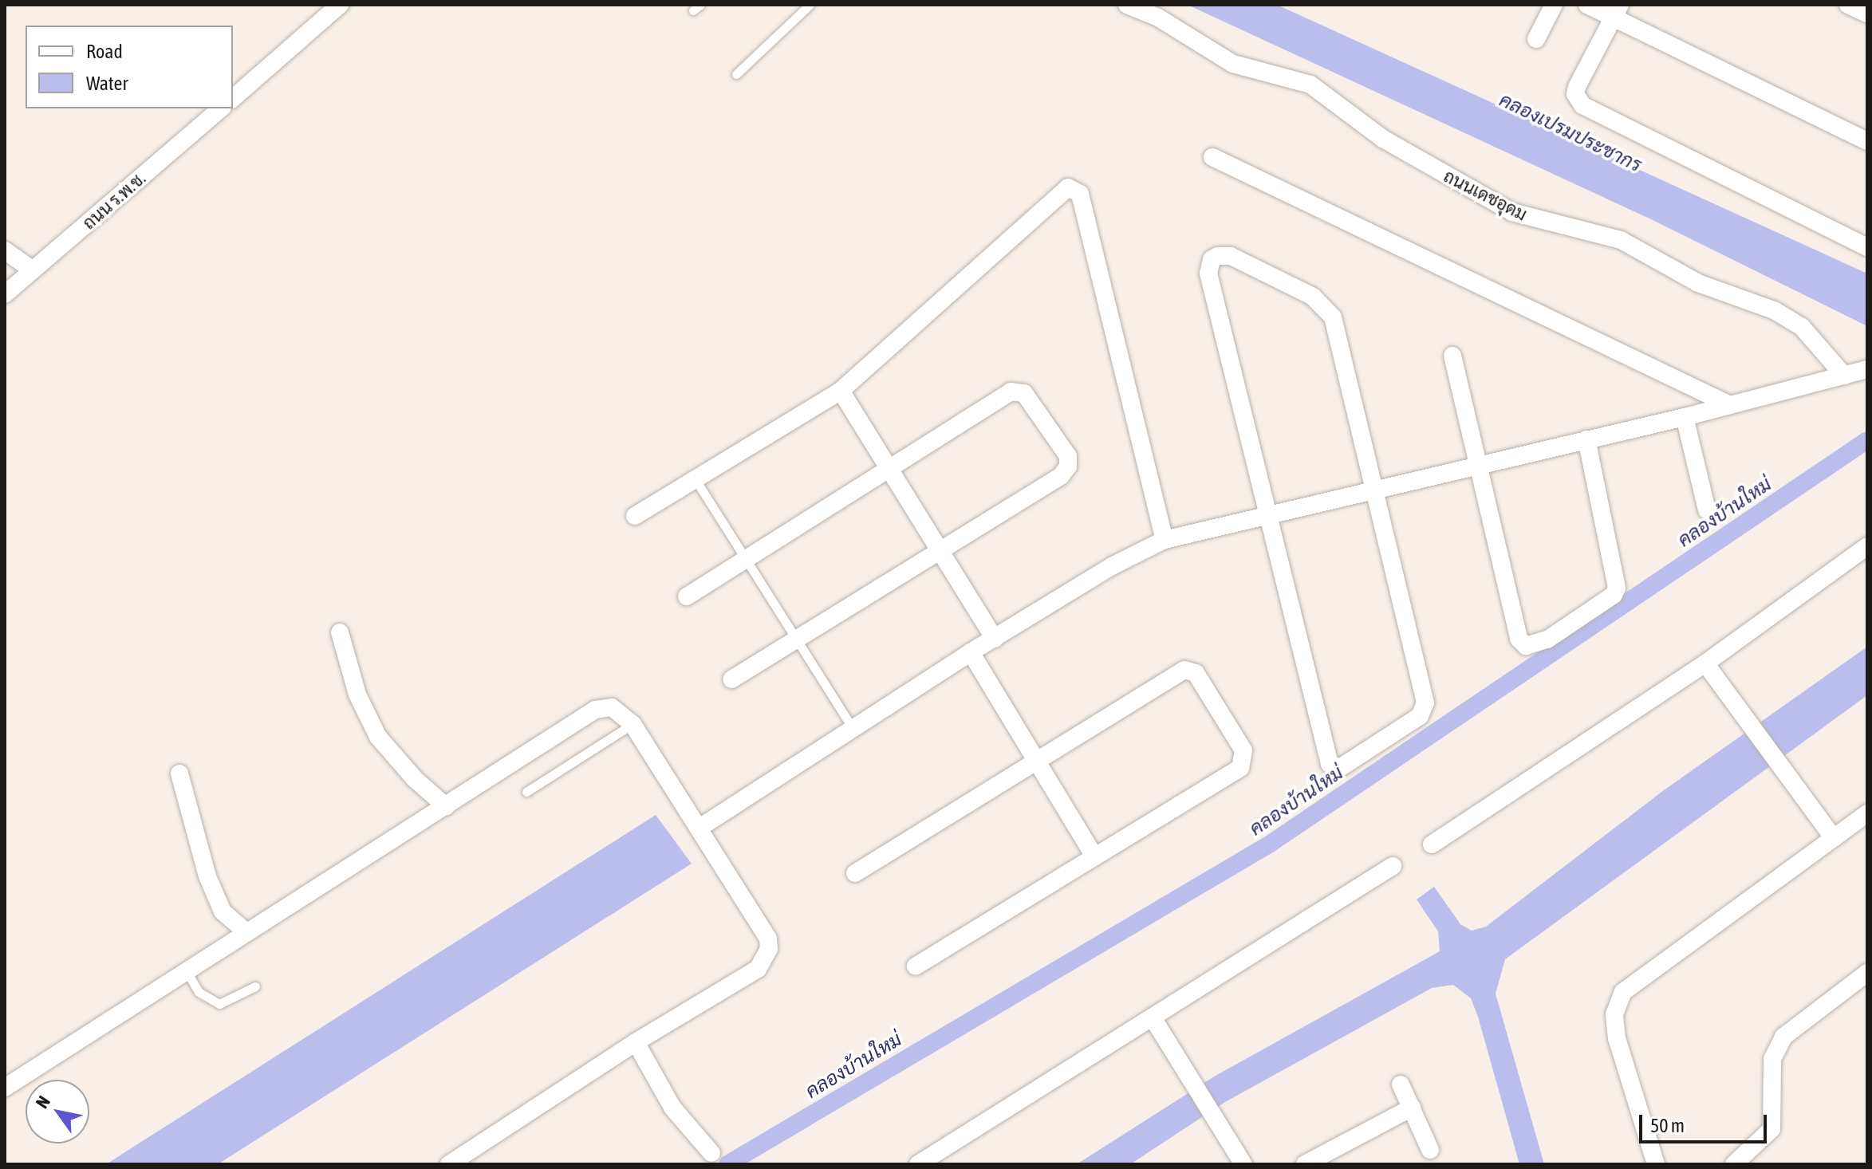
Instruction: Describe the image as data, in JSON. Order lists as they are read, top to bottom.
{
  "streets": {
    "street": ["ถนนเดชอุดม", "ถนน ร.พ.ช."]
  },
  "water": ["คลองเปรมประชากร", "คลองบ้านใหม่"],
  "legend": ["Road", "Water"],
  "scale_bar": "50 m",
  "north": "top left"
}
